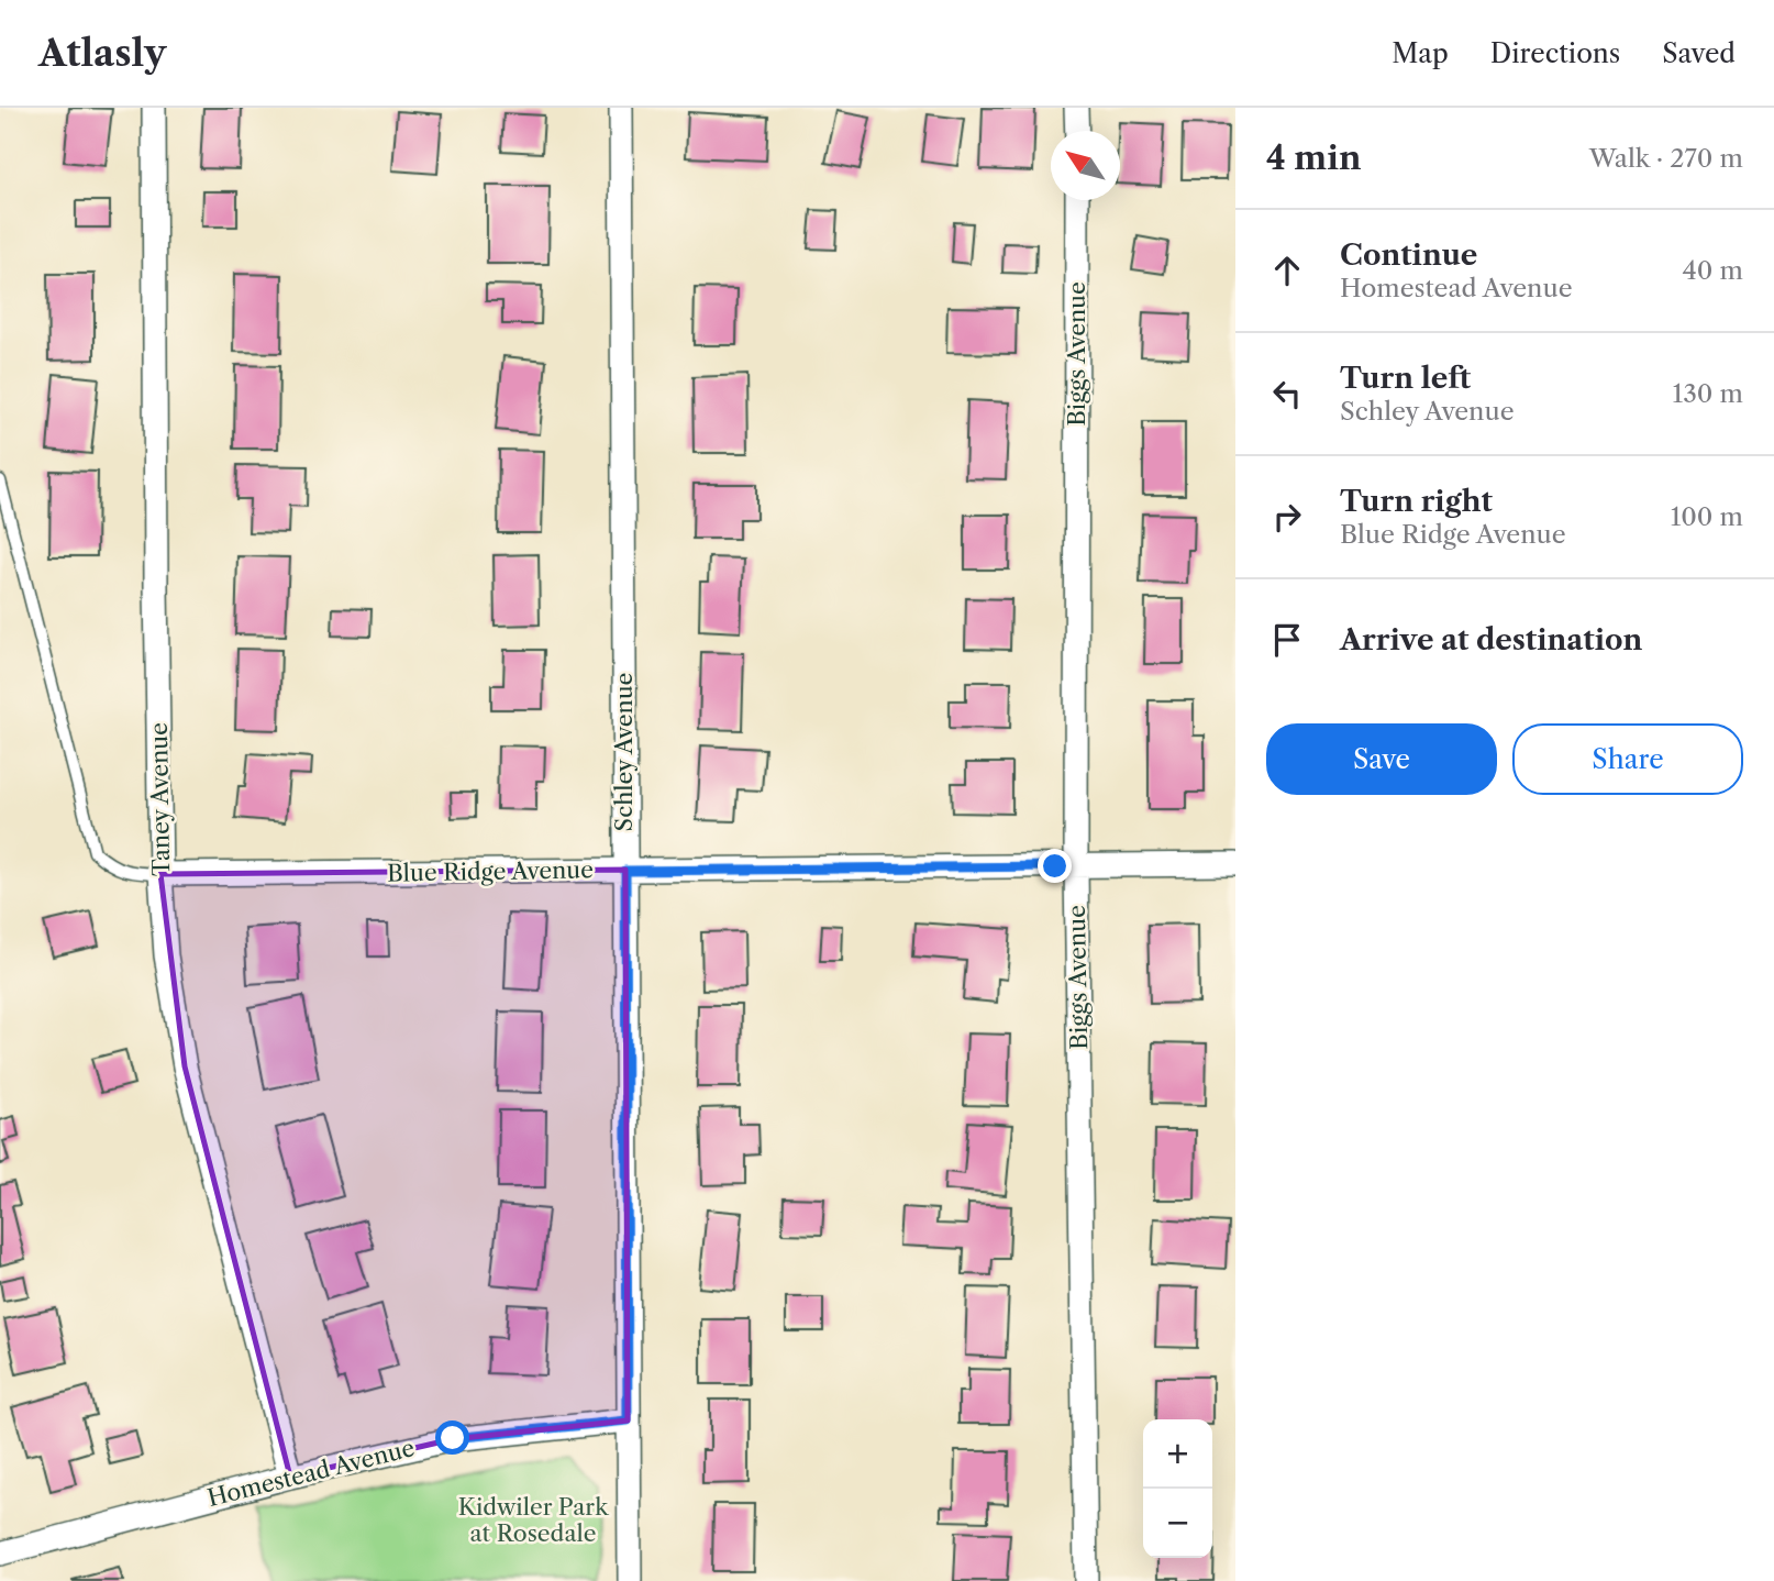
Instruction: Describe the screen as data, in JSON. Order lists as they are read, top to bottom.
{
  "streets": {
    "street": [
      "Biggs Avenue",
      "Schley Avenue",
      "Taney Avenue",
      "Blue Ridge Avenue",
      "Homestead Avenue"
    ]
  },
  "crossings": [
    ["Biggs Avenue", "Blue Ridge Avenue"],
    ["Schley Avenue", "Blue Ridge Avenue"],
    ["Schley Avenue", "Homestead Avenue"],
    ["Taney Avenue", "Blue Ridge Avenue"],
    ["Taney Avenue", "Homestead Avenue"]
  ],
  "parks": ["Kidwiler Park at Rosedale"],
  "north": "top left",
  "page": {
    "header": "Atlasly",
    "nav": ["Map", "Directions", "Saved"],
    "heading": ["4 min", "Walk · 270 m"],
    "list": [
      ["Continue", "Homestead Avenue", "40 m"],
      ["Turn left", "Schley Avenue", "130 m"],
      ["Turn right", "Blue Ridge Avenue", "100 m"],
      "Arrive at destination"
    ],
    "buttons": ["Save", "Share"],
    "map_buttons": ["+", "−"]
  }
}
